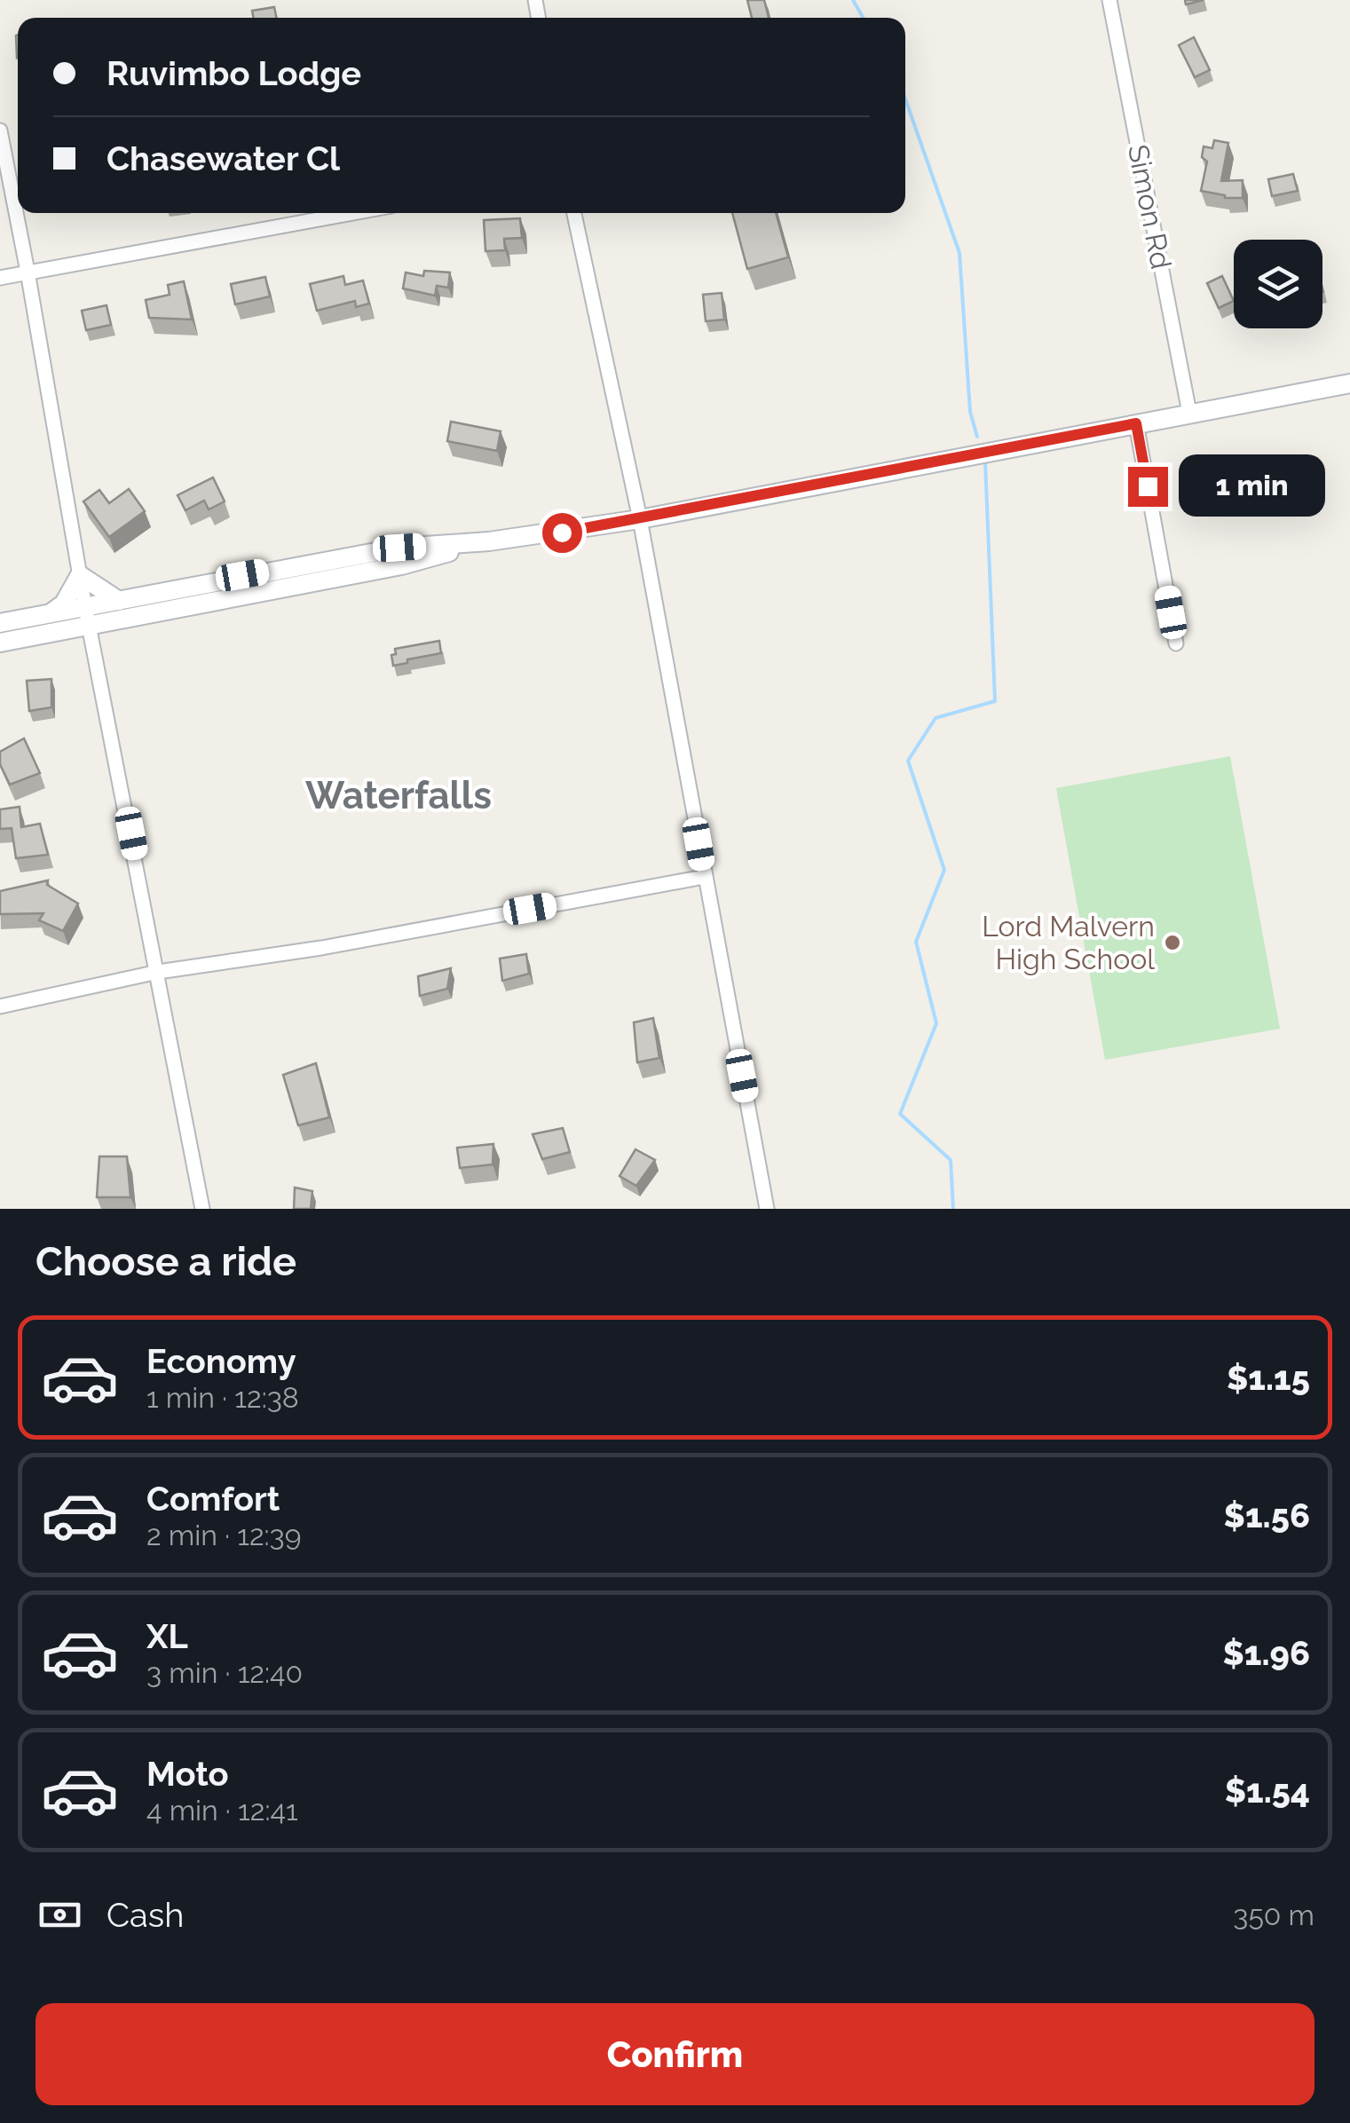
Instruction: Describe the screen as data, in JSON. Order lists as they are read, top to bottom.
{
  "streets": {
    "street": ["Simon Rd"]
  },
  "districts": ["Waterfalls"],
  "places": ["Lord Malvern High School"],
  "page": {
    "banner": ["Ruvimbo Lodge", "Chasewater Cl"],
    "bubble": "1 min",
    "heading": "Choose a ride",
    "list": [
      {
        "name": "Economy",
        "note": "1 min · 12:38",
        "value": "$1.15"
      },
      {
        "name": "Comfort",
        "note": "2 min · 12:39",
        "value": "$1.56"
      },
      {
        "name": "XL",
        "note": "3 min · 12:40",
        "value": "$1.96"
      },
      {
        "name": "Moto",
        "note": "4 min · 12:41",
        "value": "$1.54"
      }
    ],
    "pay": ["Cash", "350 m"],
    "buttons": "Confirm"
  }
}
